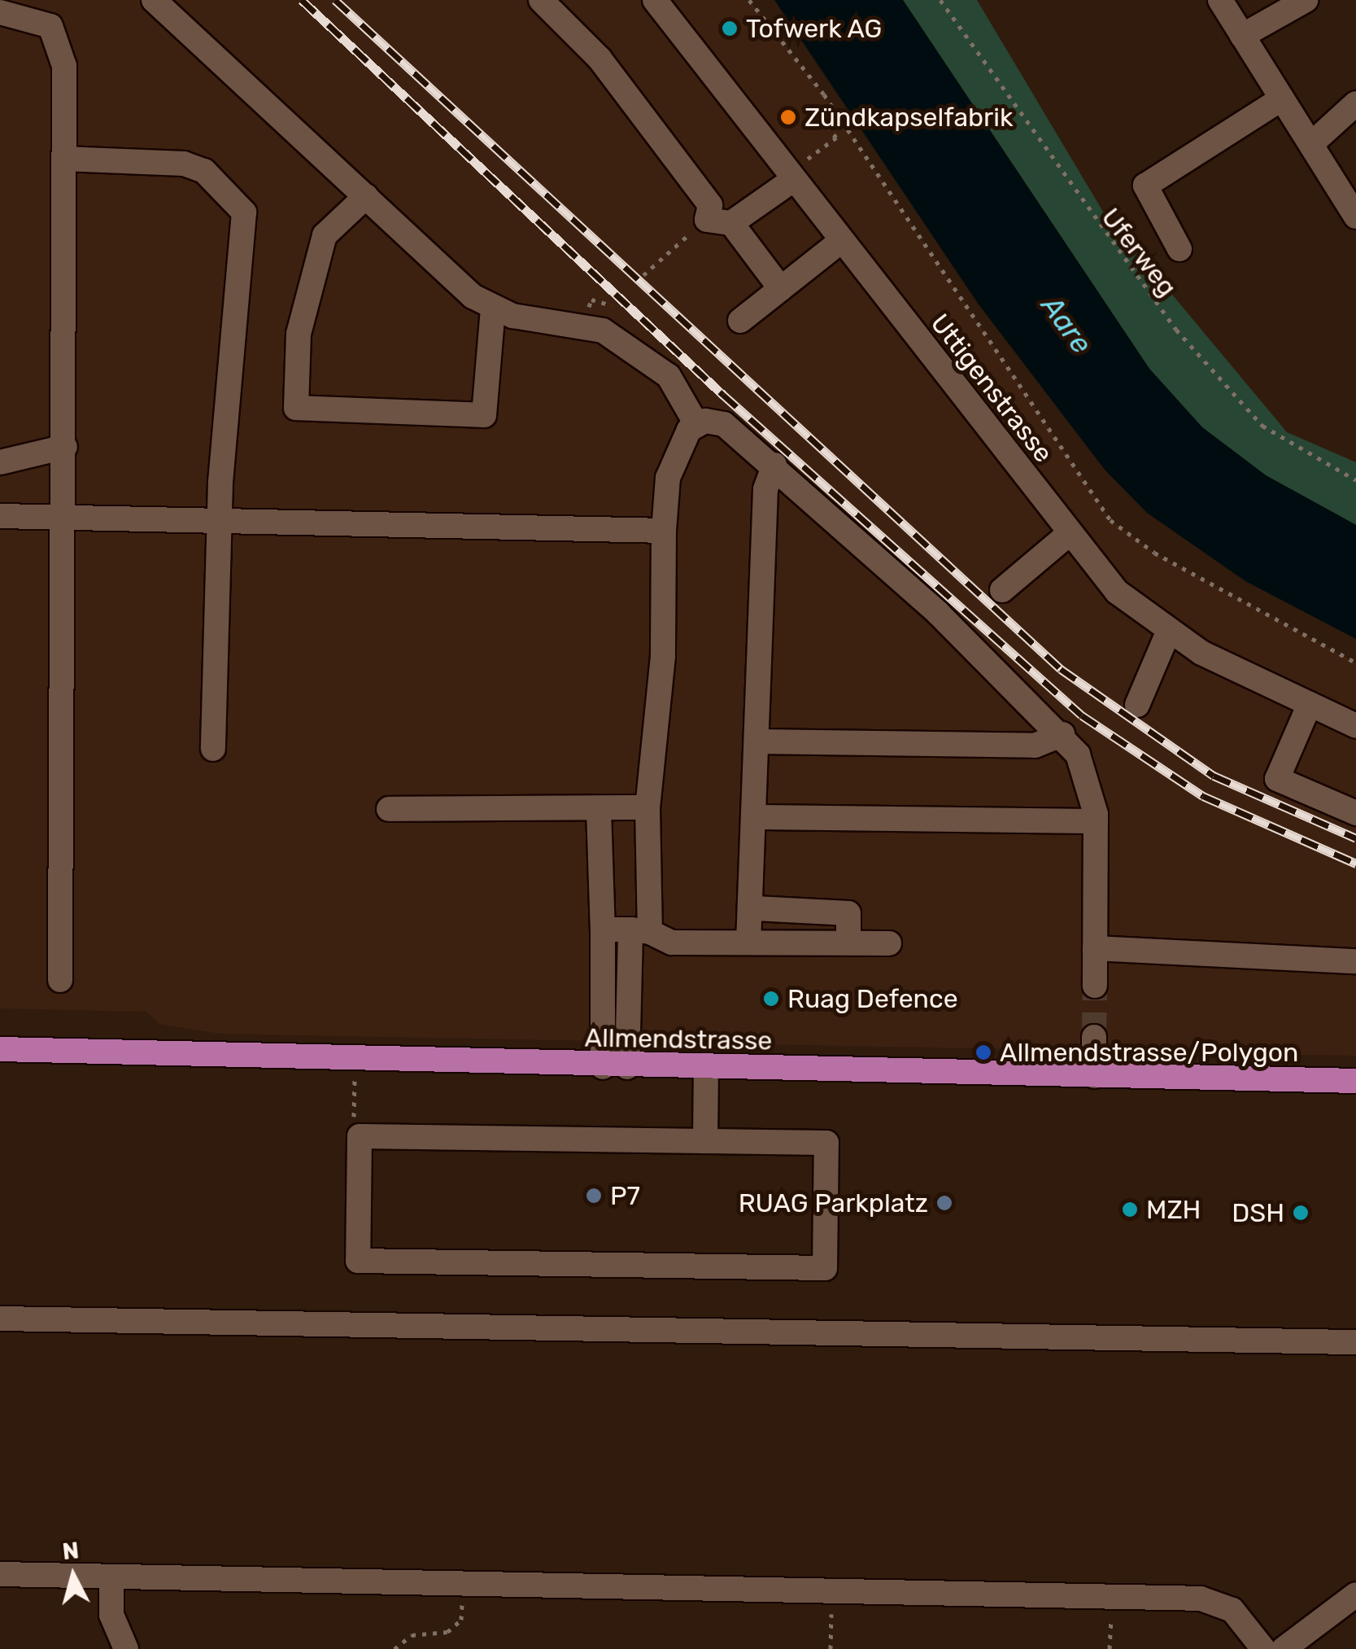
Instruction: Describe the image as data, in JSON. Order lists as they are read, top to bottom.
{
  "streets": {
    "main road": ["Allmendstrasse"],
    "street": ["Uttigenstrasse"],
    "path": ["Uferweg"]
  },
  "water": ["Aare"],
  "places": [
    "Tofwerk AG",
    "Zündkapselfabrik",
    "Ruag Defence",
    "Allmendstrasse/Polygon",
    "P7",
    "RUAG Parkplatz",
    "MZH",
    "DSH"
  ],
  "north": "top"
}
